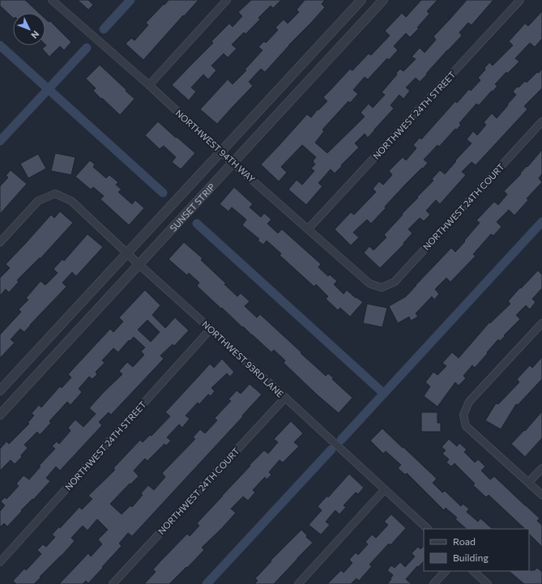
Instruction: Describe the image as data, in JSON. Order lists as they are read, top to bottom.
{
  "streets": {
    "street": [
      "NORTHWEST 24TH STREET",
      "NORTHWEST 94TH WAY",
      "NORTHWEST 24TH COURT",
      "SUNSET STRIP",
      "NORTHWEST 93RD LANE"
    ]
  },
  "crossings": [
    ["NORTHWEST 24TH STREET", "NORTHWEST 94TH WAY"],
    ["NORTHWEST 24TH STREET", "NORTHWEST 93RD LANE"],
    ["NORTHWEST 94TH WAY", "NORTHWEST 24TH COURT"],
    ["NORTHWEST 94TH WAY", "SUNSET STRIP"],
    ["NORTHWEST 24TH COURT", "NORTHWEST 93RD LANE"],
    ["SUNSET STRIP", "NORTHWEST 93RD LANE"]
  ],
  "legend": ["Road", "Building"],
  "north": "bottom right"
}
